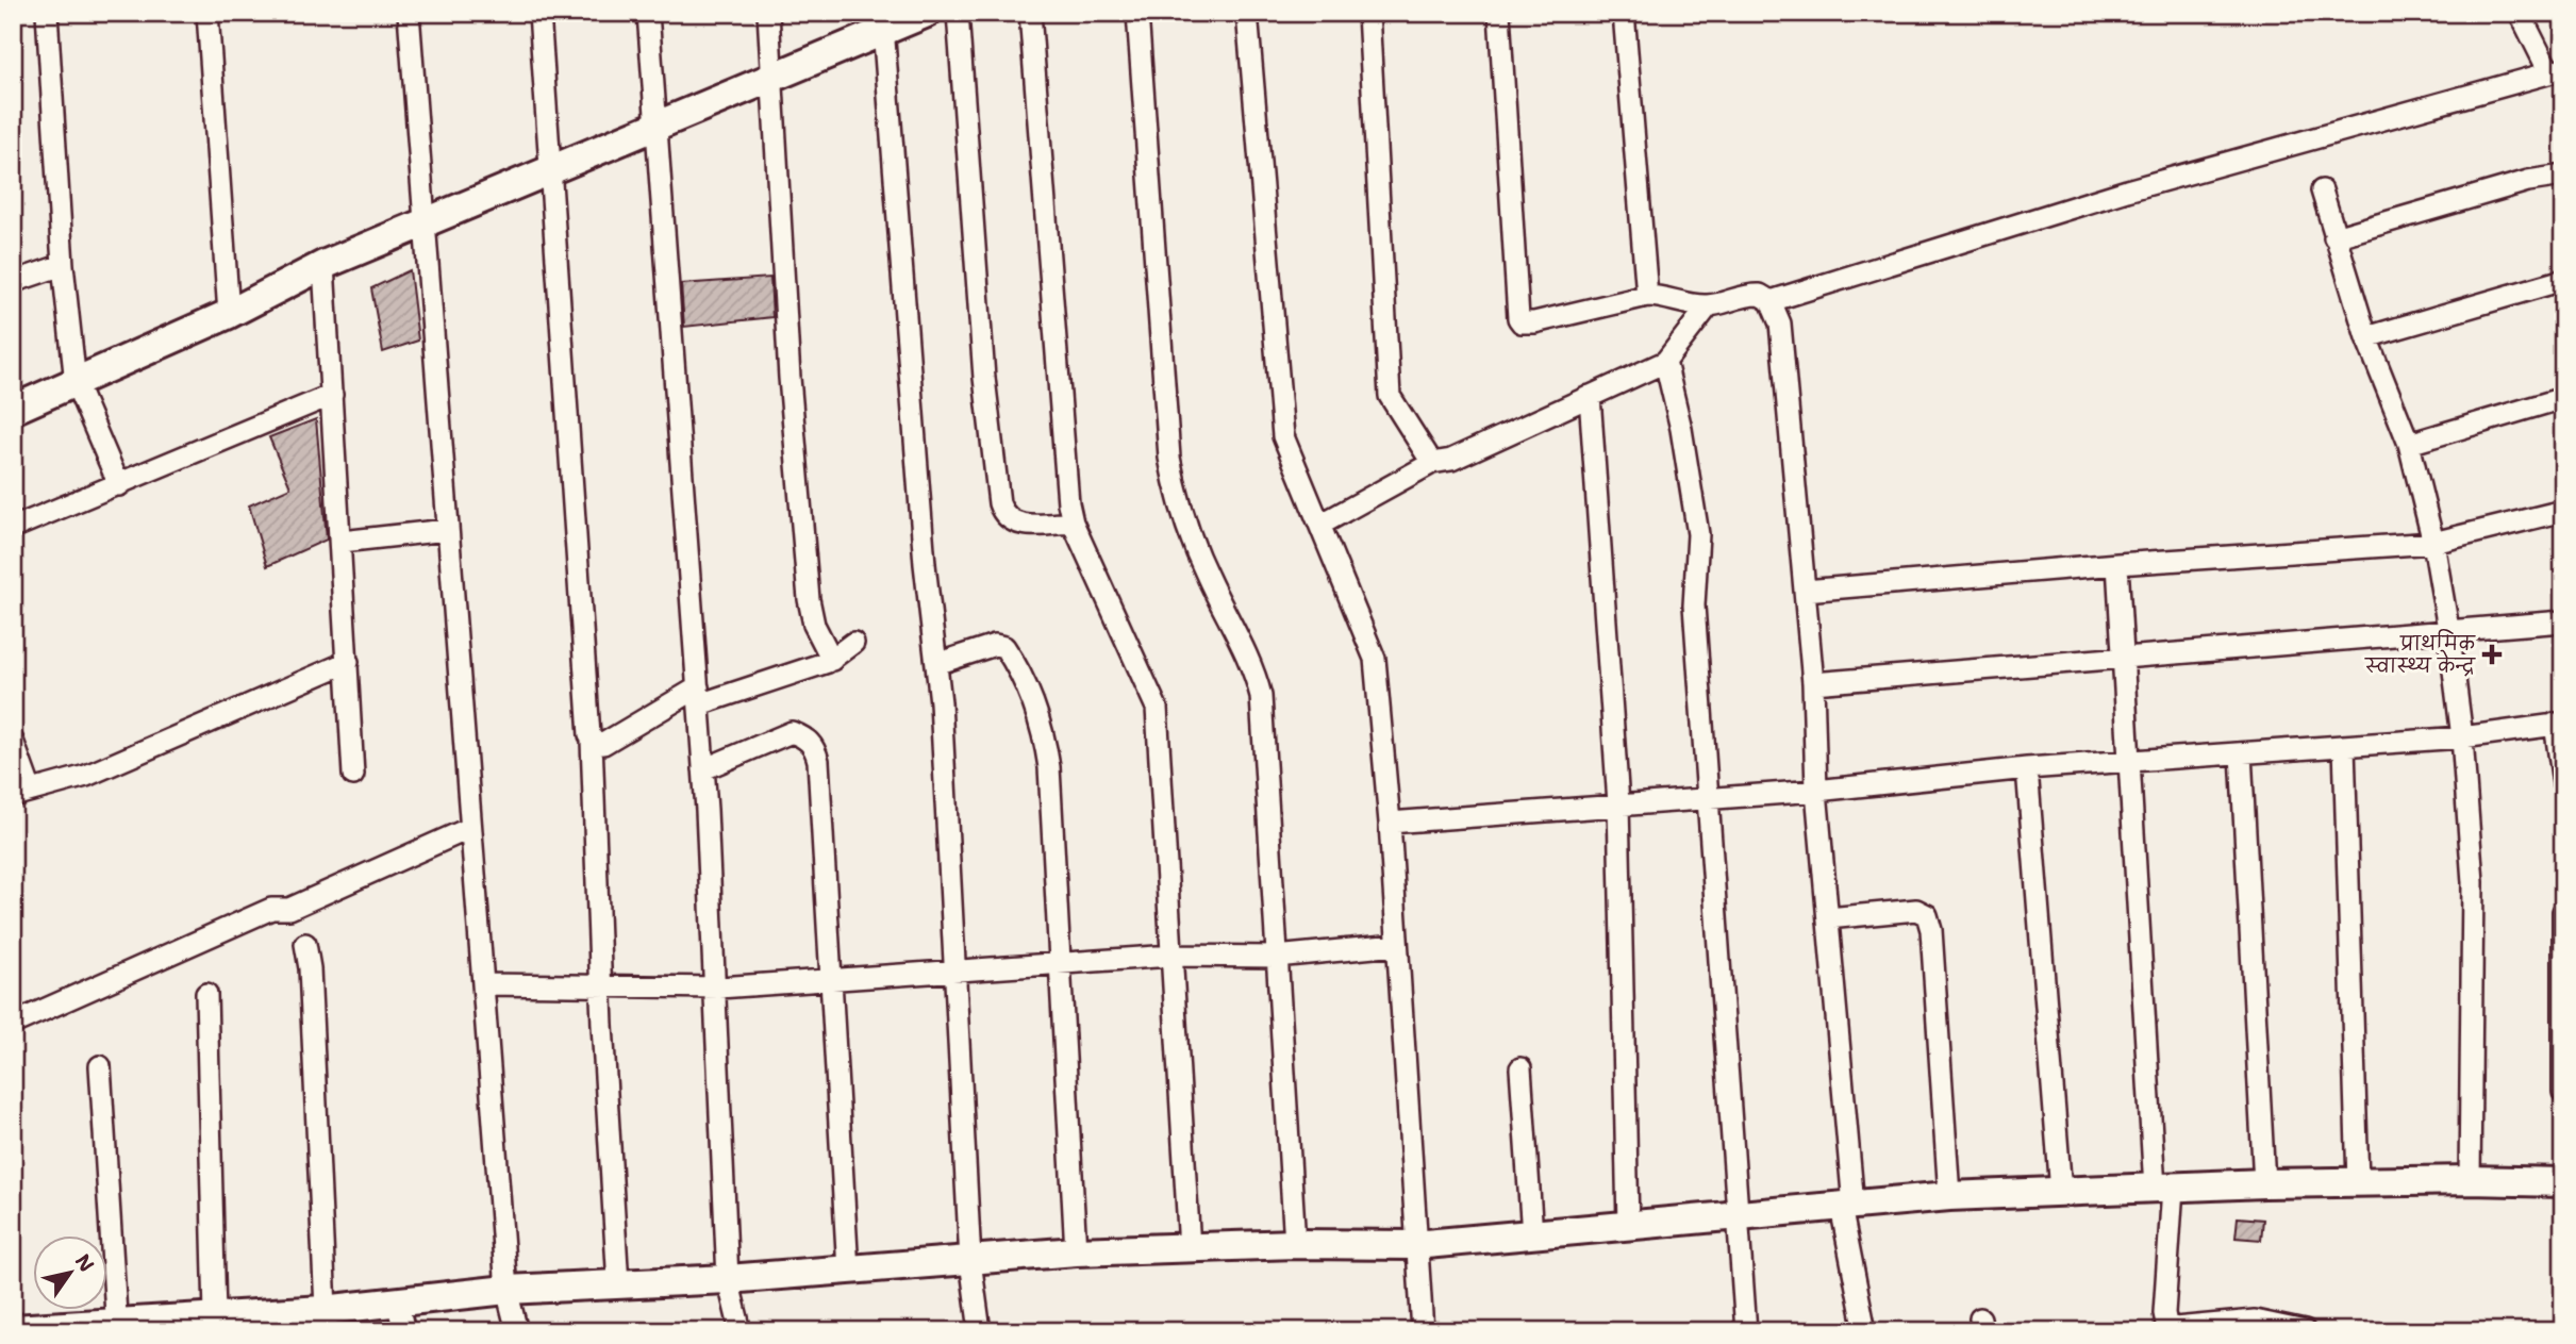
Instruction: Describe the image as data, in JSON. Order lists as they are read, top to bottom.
{
  "places": {
    "health": ["प्राथमिक स्वास्थ्य केन्द्र"]
  },
  "north": "top right"
}
